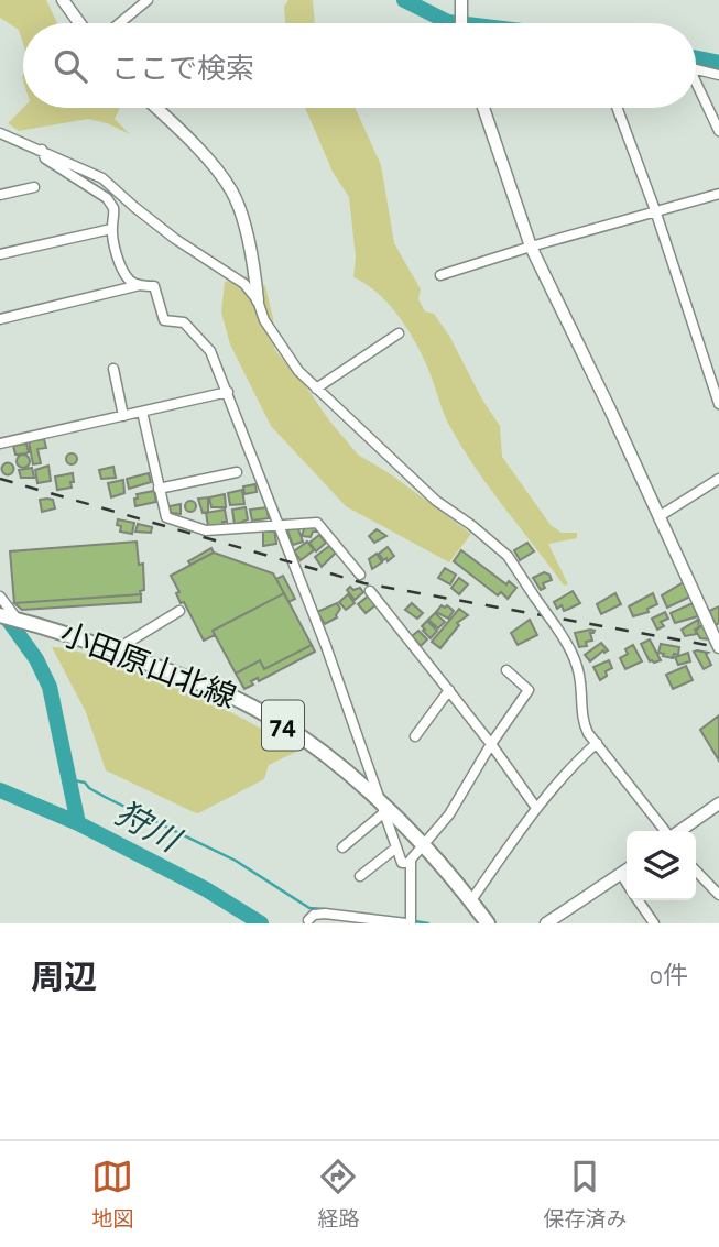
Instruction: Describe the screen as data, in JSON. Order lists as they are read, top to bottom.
{
  "streets": {
    "main road": ["小田原山北線", "74"]
  },
  "water": ["狩川"],
  "page": {
    "search": "ここで検索",
    "heading": ["周辺", "0件"],
    "nav": ["地図", "経路", "保存済み"]
  }
}
